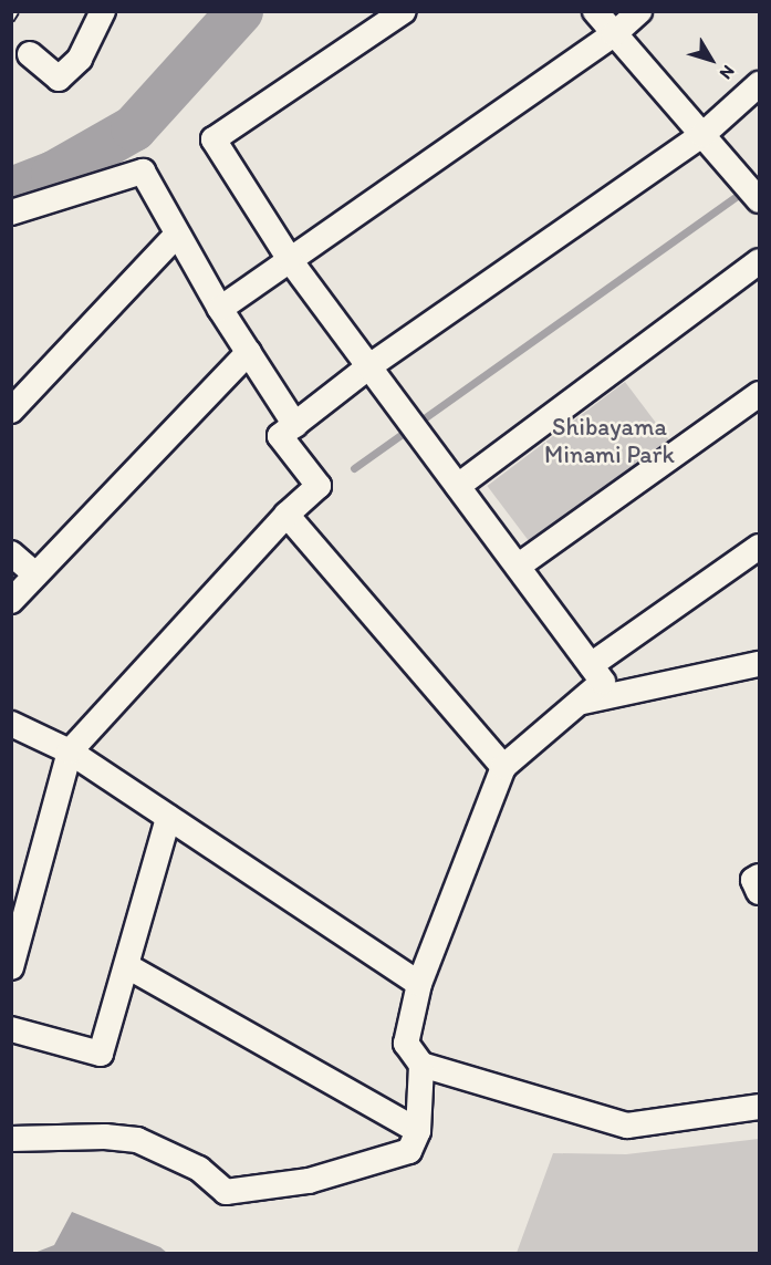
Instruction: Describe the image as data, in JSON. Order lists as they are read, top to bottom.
{
  "parks": ["Shibayama Minami Park"],
  "north": "bottom right"
}
